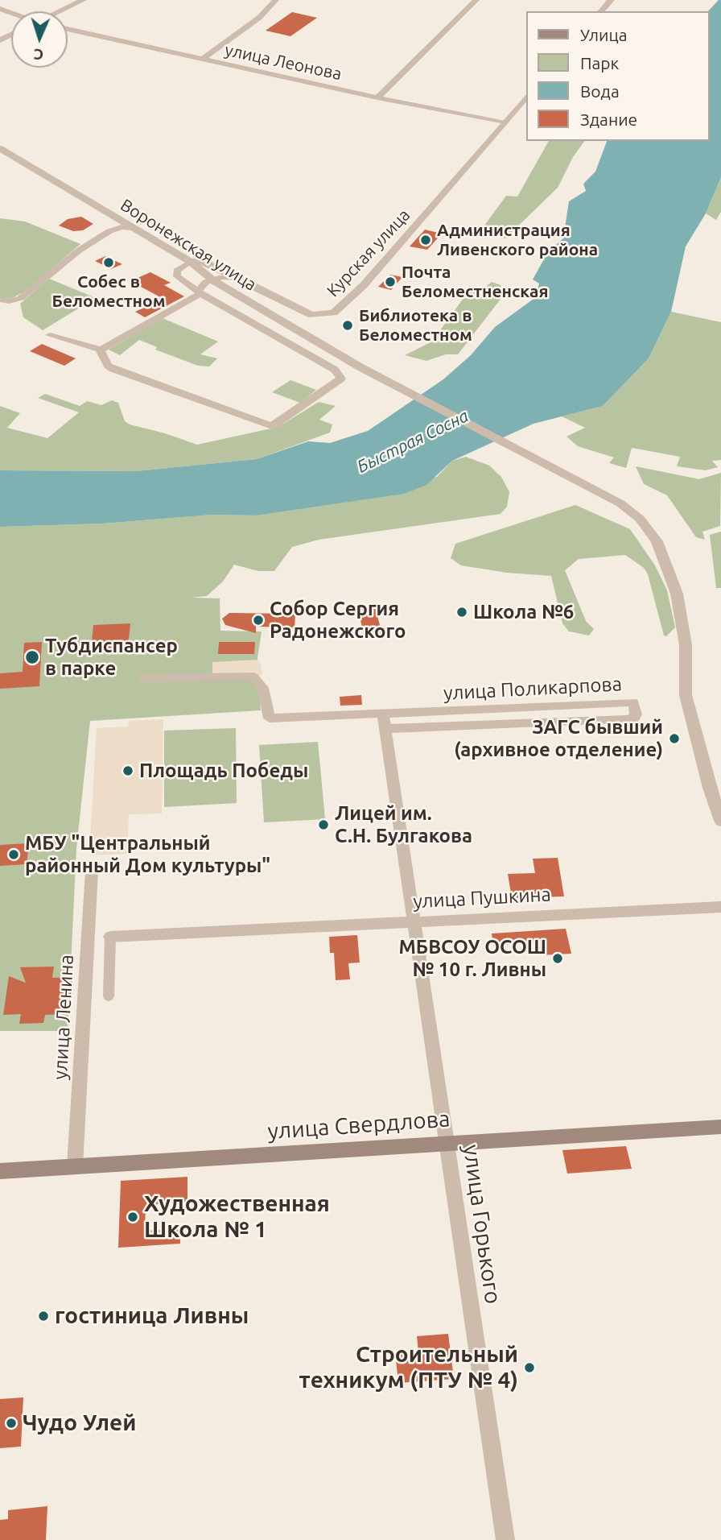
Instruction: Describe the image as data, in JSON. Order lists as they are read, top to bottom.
{
  "streets": {
    "main road": ["улица Свердлова"],
    "street": [
      "улица Леонова",
      "Воронежская улица",
      "Курская улица",
      "улица Поликарпова",
      "улица Пушкина",
      "улица Ленина",
      "улица Горького"
    ]
  },
  "crossings": [
    ["улица Леонова", "Курская улица"],
    ["Воронежская улица", "Курская улица"],
    ["улица Поликарпова", "улица Горького"],
    ["улица Пушкина", "улица Горького"],
    ["улица Ленина", "улица Свердлова"],
    ["улица Свердлова", "улица Горького"]
  ],
  "water": ["Быстрая Сосна"],
  "places": [
    "Администрация Ливенского района",
    "Собес в Беломестном",
    "Почта Беломестненская",
    "Библиотека в Беломестном",
    "Школа №6",
    "Собор Сергия Радонежского",
    "Тубдиспансер в парке",
    "ЗАГС бывший (архивное отделение)",
    "Площадь Победы",
    "Лицей им. С.Н. Булгакова",
    "МБУ \"Центральный районный Дом культуры\"",
    "МБВСОУ ОСОШ № 10 г. Ливны",
    "Художественная Школа № 1",
    "гостиница Ливны",
    "Строительный техникум (ПТУ № 4)",
    "Чудо Улей"
  ],
  "legend": [
    "Улица",
    "Парк",
    "Вода",
    "Здание"
  ],
  "north": "bottom"
}
